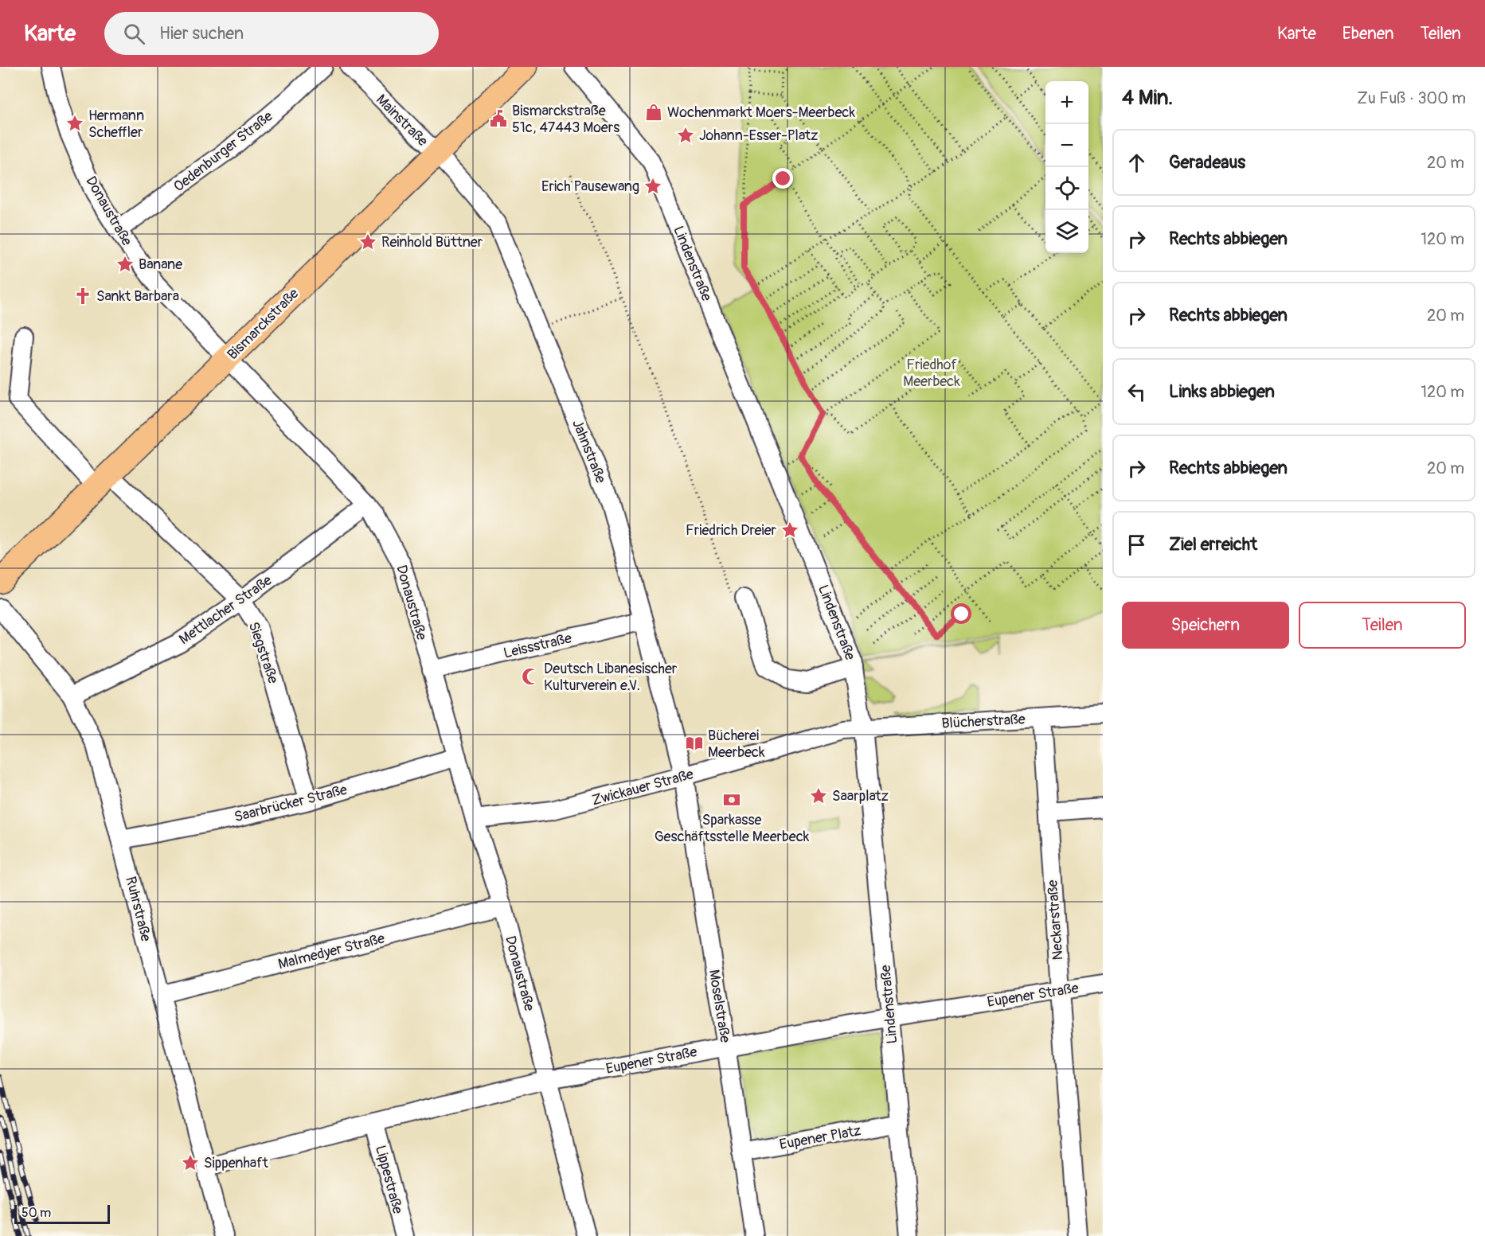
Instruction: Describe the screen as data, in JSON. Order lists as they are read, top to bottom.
{
  "streets": {
    "main road": ["Bismarckstraße"],
    "street": [
      "Mainstraße",
      "Oedenburger Straße",
      "Donaustraße",
      "Lindenstraße",
      "Jahnstraße",
      "Mettlacher Straße",
      "Leissstraße",
      "Siegstraße",
      "Blücherstraße",
      "Zwickauer Straße",
      "Saarbrücker Straße",
      "Ruhrstraße",
      "Neckarstraße",
      "Malmedyer Straße",
      "Eupener Straße",
      "Moselstraße",
      "Eupener Platz",
      "Lippestraße"
    ]
  },
  "crossings": [
    ["Mainstraße", "Bismarckstraße"],
    ["Mainstraße", "Jahnstraße"],
    ["Oedenburger Straße", "Donaustraße"],
    ["Donaustraße", "Bismarckstraße"],
    ["Donaustraße", "Mettlacher Straße"],
    ["Donaustraße", "Leissstraße"],
    ["Donaustraße", "Zwickauer Straße"],
    ["Donaustraße", "Saarbrücker Straße"],
    ["Donaustraße", "Malmedyer Straße"],
    ["Donaustraße", "Eupener Straße"],
    ["Lindenstraße", "Blücherstraße"],
    ["Lindenstraße", "Zwickauer Straße"],
    ["Lindenstraße", "Eupener Straße"],
    ["Lindenstraße", "Eupener Platz"],
    ["Bismarckstraße", "Jahnstraße"],
    ["Bismarckstraße", "Siegstraße"],
    ["Jahnstraße", "Leissstraße"],
    ["Jahnstraße", "Zwickauer Straße"],
    ["Jahnstraße", "Moselstraße"],
    ["Mettlacher Straße", "Siegstraße"],
    ["Mettlacher Straße", "Ruhrstraße"],
    ["Siegstraße", "Saarbrücker Straße"],
    ["Blücherstraße", "Zwickauer Straße"],
    ["Blücherstraße", "Neckarstraße"],
    ["Zwickauer Straße", "Moselstraße"],
    ["Saarbrücker Straße", "Ruhrstraße"],
    ["Ruhrstraße", "Malmedyer Straße"],
    ["Ruhrstraße", "Eupener Straße"],
    ["Neckarstraße", "Eupener Straße"],
    ["Eupener Straße", "Moselstraße"],
    ["Eupener Straße", "Lippestraße"],
    ["Moselstraße", "Eupener Platz"]
  ],
  "parks": ["Friedhof Meerbeck"],
  "places": {
    "shop": ["Wochenmarkt Moers-Meerbeck"],
    "public building": ["Bismarckstraße 51c, 47443 Moers"],
    "place": [
      "Hermann Scheffler",
      "Johann-Esser-Platz",
      "Erich Pausewang",
      "Reinhold Büttner",
      "Banane",
      "Friedrich Dreier",
      "Saarplatz",
      "Sippenhaft"
    ],
    "church": ["Sankt Barbara"],
    "mosque": ["Deutsch Libanesischer Kulturverein e.V."],
    "library": ["Bücherei Meerbeck"],
    "bank": ["Sparkasse Geschäftsstelle Meerbeck"]
  },
  "scale_bar": "50 m",
  "page": {
    "header": "Karte",
    "search": "Hier suchen",
    "nav": ["Karte", "Ebenen", "Teilen"],
    "heading": ["4 Min.", "Zu Fuß · 300 m"],
    "map_buttons": ["+", "−"],
    "list": [
      ["Geradeaus", "20 m"],
      ["Rechts abbiegen", "120 m"],
      ["Rechts abbiegen", "20 m"],
      ["Links abbiegen", "120 m"],
      ["Rechts abbiegen", "20 m"],
      "Ziel erreicht"
    ],
    "buttons": ["Speichern", "Teilen"],
    "scale": "50 m"
  }
}
